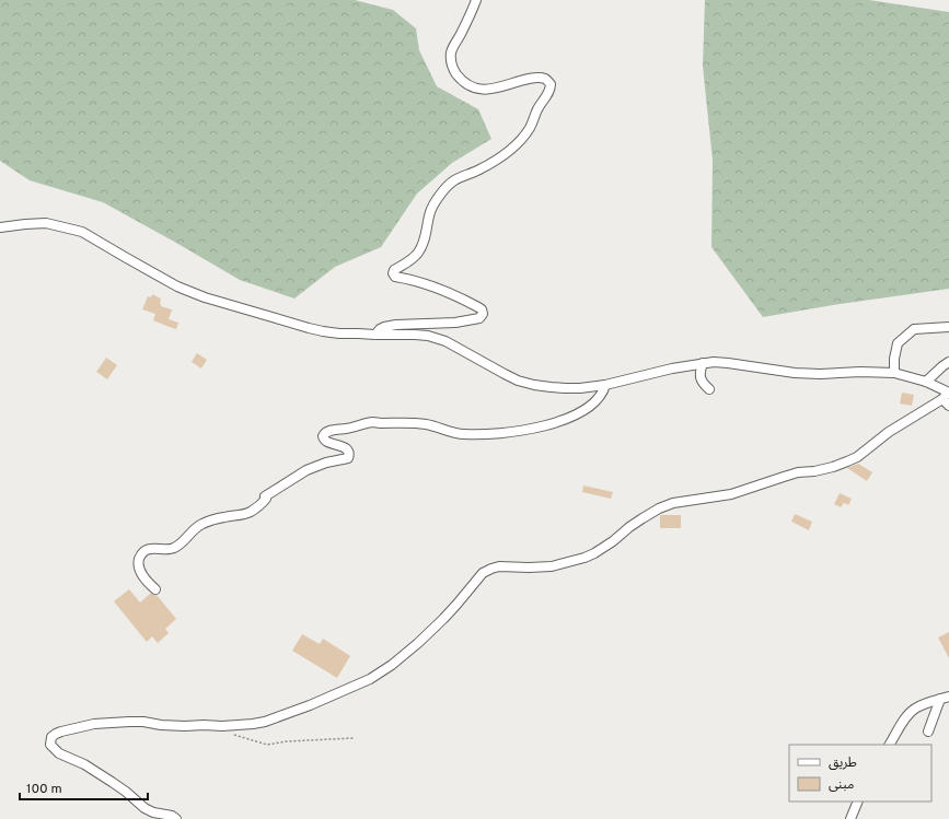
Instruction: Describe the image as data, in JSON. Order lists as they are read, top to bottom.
{
  "legend": ["طريق", "مبنى"],
  "scale_bar": "100 m"
}
